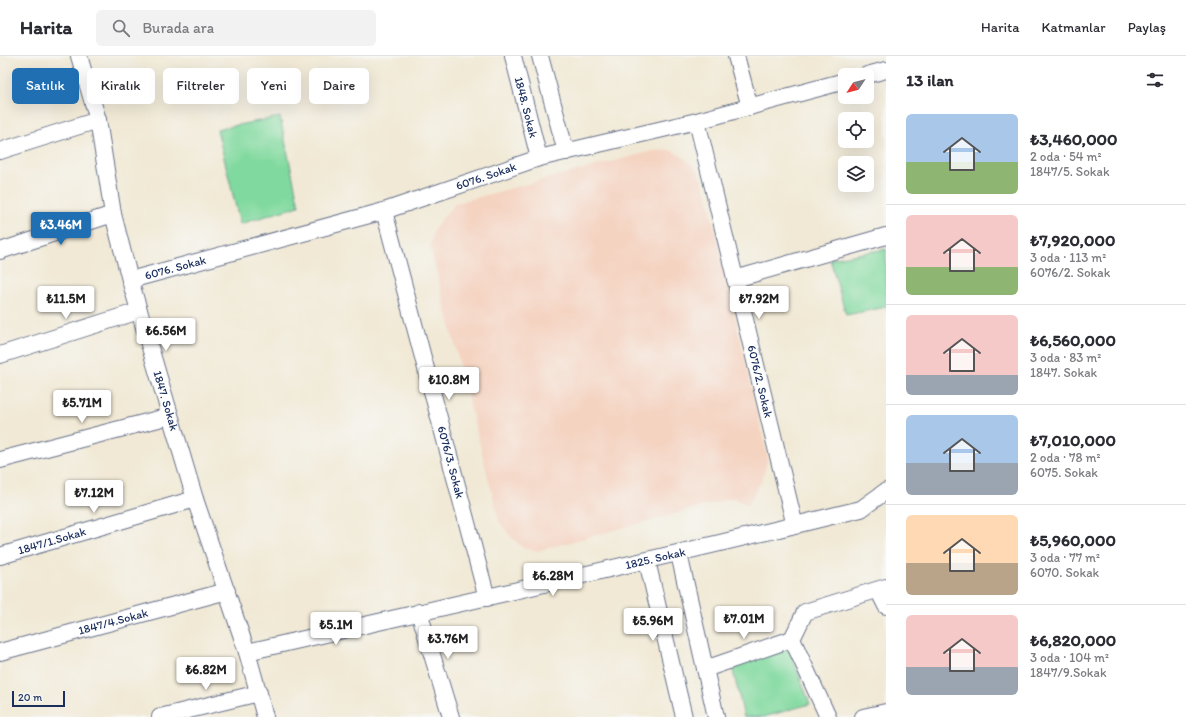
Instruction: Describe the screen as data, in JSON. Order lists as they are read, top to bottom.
{
  "streets": {
    "street": [
      "1848. Sokak",
      "6076. Sokak",
      "6076/2. Sokak",
      "1847. Sokak",
      "6076/3. Sokak",
      "1847/1.Sokak",
      "1825. Sokak",
      "1847/4.Sokak"
    ]
  },
  "crossings": [
    ["1848. Sokak", "6076. Sokak"],
    ["6076. Sokak", "6076/2. Sokak"],
    ["6076. Sokak", "1847. Sokak"],
    ["6076. Sokak", "6076/3. Sokak"],
    ["6076/2. Sokak", "1825. Sokak"],
    ["1847. Sokak", "1847/1.Sokak"],
    ["1847. Sokak", "1825. Sokak"],
    ["1847. Sokak", "1847/4.Sokak"],
    ["6076/3. Sokak", "1825. Sokak"]
  ],
  "scale_bar": "20 m",
  "north": "bottom left",
  "page": {
    "header": "Harita",
    "search": "Burada ara",
    "nav": ["Harita", "Katmanlar", "Paylaş"],
    "heading": "13 ilan",
    "chip": [
      "Satılık",
      "Kiralık",
      "Filtreler",
      "Yeni",
      "Daire"
    ],
    "list": [
      {
        "name": "₺3,460,000",
        "note": "2 oda · 54 m² · 1847/5. Sokak"
      },
      {
        "name": "₺7,920,000",
        "note": "3 oda · 113 m² · 6076/2. Sokak"
      },
      {
        "name": "₺6,560,000",
        "note": "3 oda · 83 m² · 1847. Sokak"
      },
      {
        "name": "₺7,010,000",
        "note": "2 oda · 78 m² · 6075. Sokak"
      },
      {
        "name": "₺5,960,000",
        "note": "3 oda · 77 m² · 6070. Sokak"
      },
      {
        "name": "₺6,820,000",
        "note": "3 oda · 104 m² · 1847/9.Sokak"
      }
    ],
    "price": [
      "₺3.46M",
      "₺11.5M",
      "₺7.92M",
      "₺6.56M",
      "₺10.8M",
      "₺5.71M",
      "₺7.12M",
      "₺6.28M",
      "₺7.01M",
      "₺5.96M",
      "₺5.1M",
      "₺3.76M",
      "₺6.82M"
    ],
    "scale": "20 m"
  }
}
